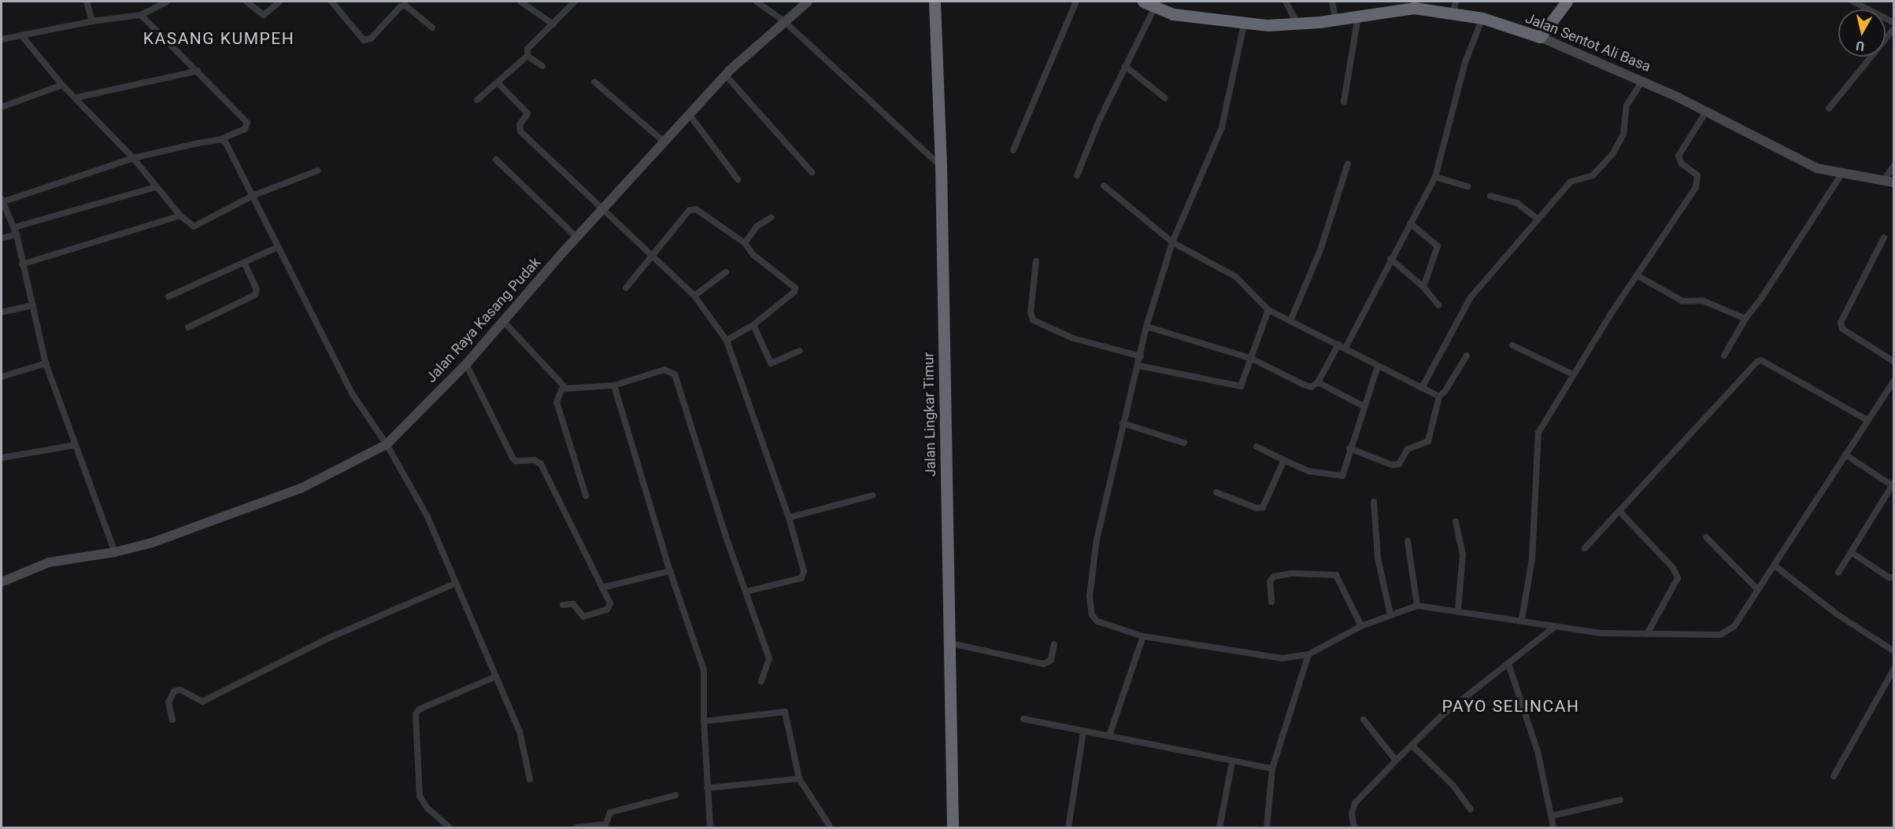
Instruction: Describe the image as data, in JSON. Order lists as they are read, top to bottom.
{
  "streets": {
    "highway": ["Jalan Sentot Ali Basa", "Jalan Lingkar Timur"],
    "street": ["Jalan Raya Kasang Pudak"]
  },
  "districts": ["KASANG KUMPEH", "PAYO SELINCAH"],
  "north": "bottom"
}
